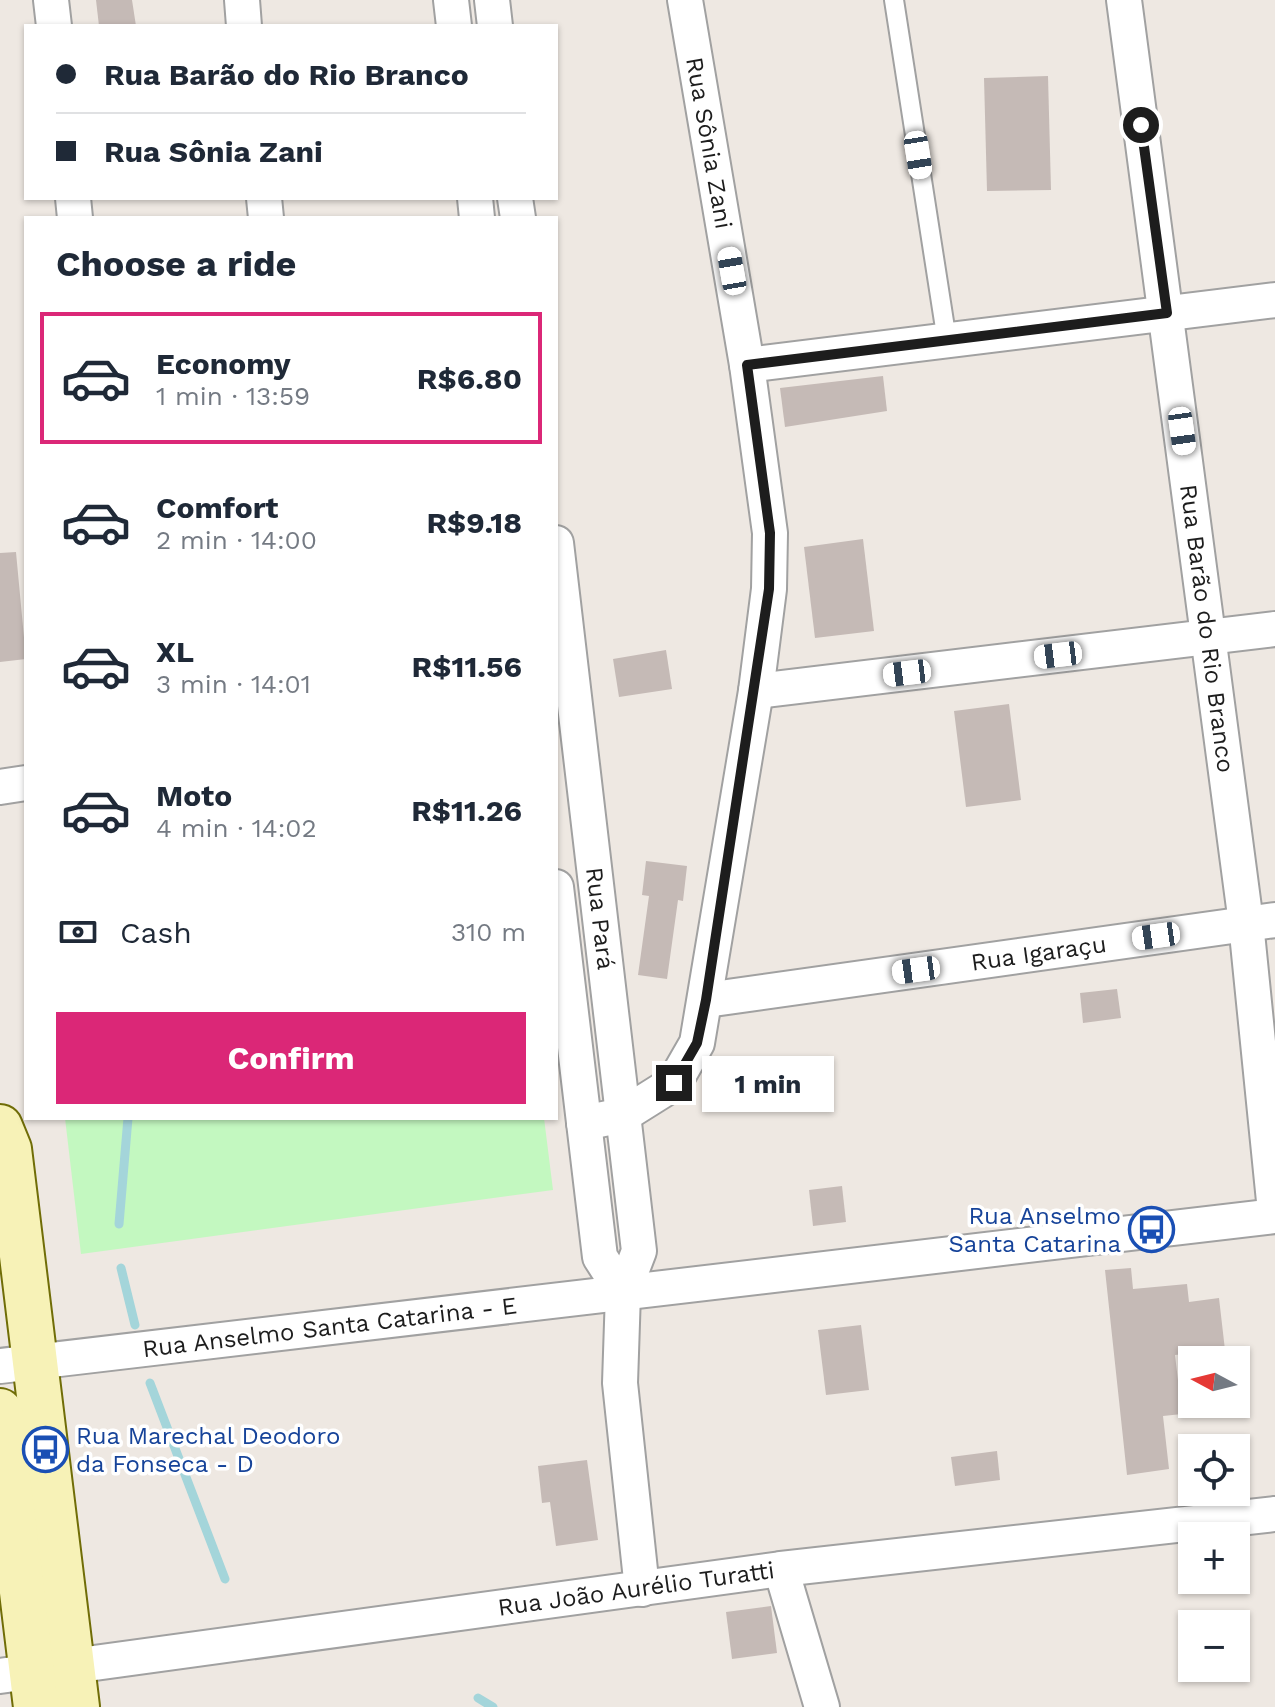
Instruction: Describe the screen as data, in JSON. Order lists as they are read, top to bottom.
{
  "streets": {
    "street": [
      "Rua Sônia Zani",
      "Rua Barão do Rio Branco",
      "Rua Pará",
      "Rua Igaraçu",
      "Rua Anselmo Santa Catarina - E",
      "Rua João Aurélio Turatti"
    ]
  },
  "crossings": [
    ["Rua Sônia Zani", "Rua Pará"],
    ["Rua Sônia Zani", "Rua Igaraçu"],
    ["Rua Barão do Rio Branco", "Rua Igaraçu"],
    ["Rua Pará", "Rua Anselmo Santa Catarina - E"],
    ["Rua Pará", "Rua João Aurélio Turatti"]
  ],
  "places": {
    "bus stop": ["Rua Anselmo Santa Catarina", "Rua Marechal Deodoro da Fonseca - D"]
  },
  "north": "left",
  "page": {
    "banner": ["Rua Barão do Rio Branco", "Rua Sônia Zani"],
    "heading": "Choose a ride",
    "list": [
      {
        "name": "Economy",
        "note": "1 min · 13:59",
        "value": "R$6.80"
      },
      {
        "name": "Comfort",
        "note": "2 min · 14:00",
        "value": "R$9.18"
      },
      {
        "name": "XL",
        "note": "3 min · 14:01",
        "value": "R$11.56"
      },
      {
        "name": "Moto",
        "note": "4 min · 14:02",
        "value": "R$11.26"
      }
    ],
    "pay": ["Cash", "310 m"],
    "buttons": "Confirm",
    "bubble": "1 min",
    "map_buttons": ["+", "−"]
  }
}
